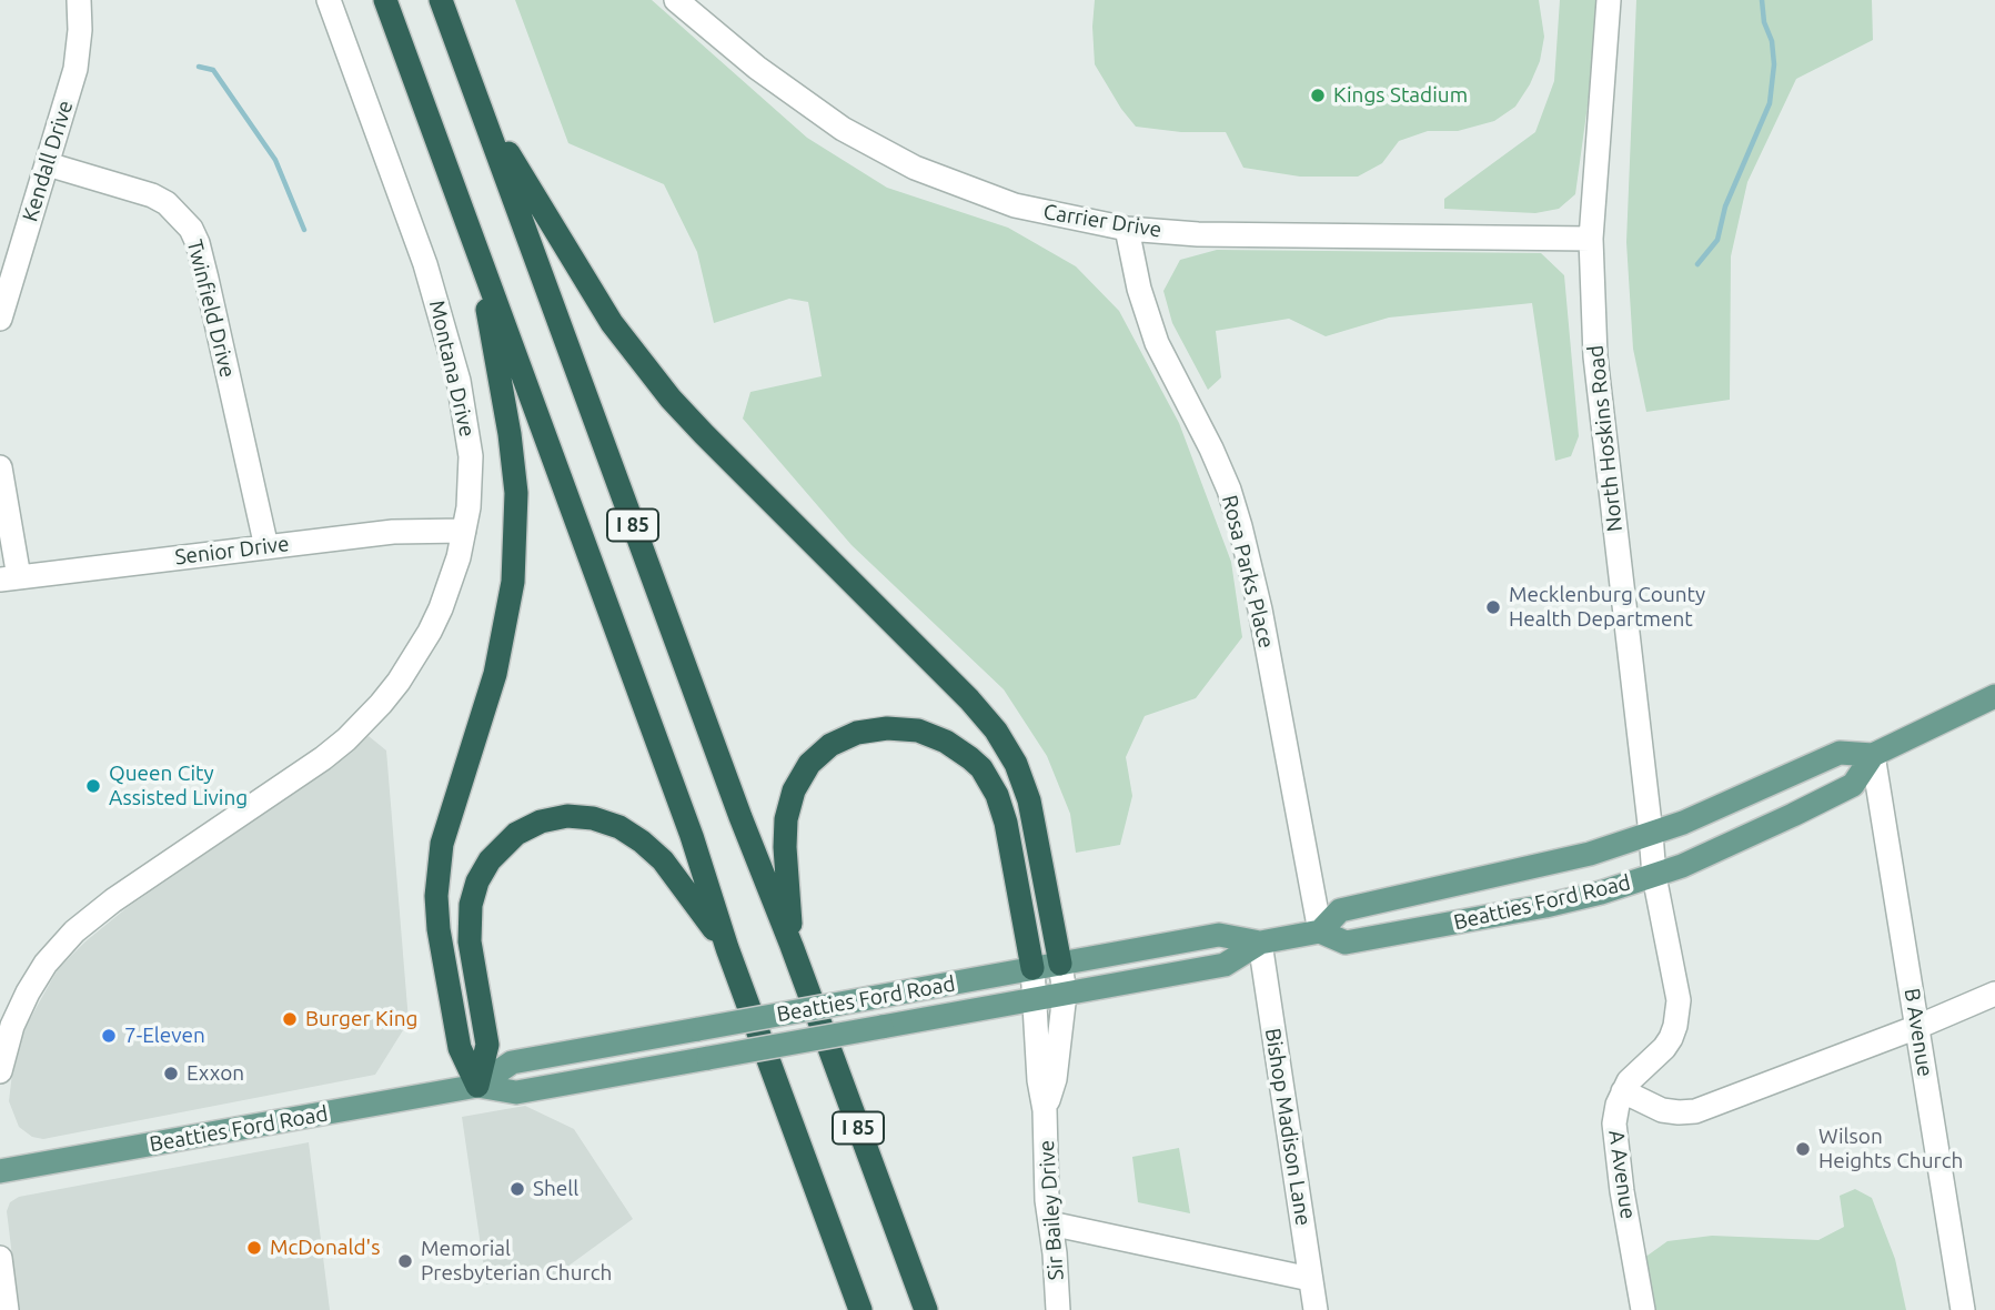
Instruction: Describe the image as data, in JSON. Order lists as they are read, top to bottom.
{
  "streets": {
    "highway": ["I 85"],
    "main road": ["Beatties Ford Road"],
    "street": [
      "Kendall Drive",
      "Carrier Drive",
      "Twinfield Drive",
      "Montana Drive",
      "North Hoskins Road",
      "Senior Drive",
      "Rosa Parks Place",
      "B Avenue",
      "Bishop Madison Lane",
      "A Avenue",
      "Sir Bailey Drive"
    ]
  },
  "crossings": [
    ["Kendall Drive", "Twinfield Drive"],
    ["Carrier Drive", "North Hoskins Road"],
    ["Carrier Drive", "Rosa Parks Place"],
    ["Twinfield Drive", "Senior Drive"],
    ["Montana Drive", "Senior Drive"],
    ["North Hoskins Road", "Beatties Ford Road"],
    ["North Hoskins Road", "A Avenue"],
    ["Rosa Parks Place", "Beatties Ford Road"],
    ["Beatties Ford Road", "B Avenue"],
    ["Beatties Ford Road", "Bishop Madison Lane"],
    ["Beatties Ford Road", "A Avenue"],
    ["Beatties Ford Road", "Sir Bailey Drive"]
  ],
  "places": [
    "Kings Stadium",
    "Mecklenburg County Health Department",
    "Queen City Assisted Living",
    "Burger King",
    "7-Eleven",
    "Exxon",
    "Wilson Heights Church",
    "Shell",
    "McDonald's",
    "Memorial Presbyterian Church"
  ]
}
